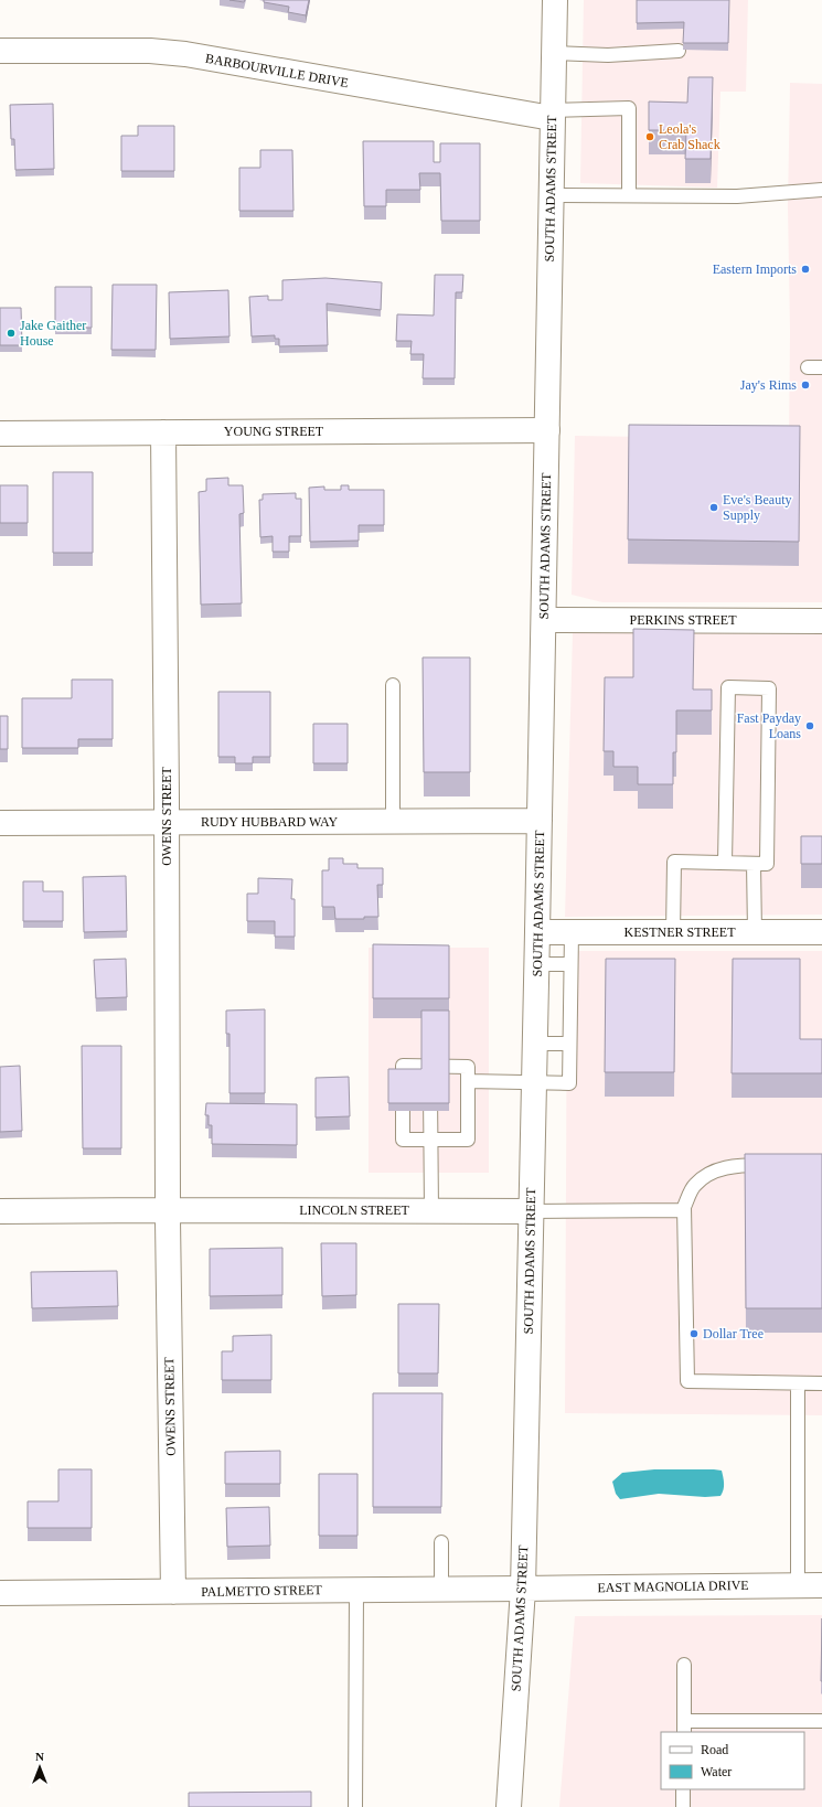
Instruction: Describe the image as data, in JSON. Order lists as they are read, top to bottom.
{
  "streets": {
    "street": [
      "BARBOURVILLE DRIVE",
      "SOUTH ADAMS STREET",
      "YOUNG STREET",
      "PERKINS STREET",
      "OWENS STREET",
      "RUDY HUBBARD WAY",
      "KESTNER STREET",
      "LINCOLN STREET",
      "EAST MAGNOLIA DRIVE",
      "PALMETTO STREET"
    ]
  },
  "crossings": [
    ["BARBOURVILLE DRIVE", "SOUTH ADAMS STREET"],
    ["SOUTH ADAMS STREET", "YOUNG STREET"],
    ["SOUTH ADAMS STREET", "PERKINS STREET"],
    ["SOUTH ADAMS STREET", "RUDY HUBBARD WAY"],
    ["SOUTH ADAMS STREET", "KESTNER STREET"],
    ["SOUTH ADAMS STREET", "LINCOLN STREET"],
    ["SOUTH ADAMS STREET", "EAST MAGNOLIA DRIVE"],
    ["SOUTH ADAMS STREET", "PALMETTO STREET"],
    ["YOUNG STREET", "OWENS STREET"],
    ["OWENS STREET", "RUDY HUBBARD WAY"],
    ["OWENS STREET", "LINCOLN STREET"],
    ["OWENS STREET", "PALMETTO STREET"],
    ["EAST MAGNOLIA DRIVE", "PALMETTO STREET"]
  ],
  "places": [
    "Leola's Crab Shack",
    "Eastern Imports",
    "Jake Gaither House",
    "Jay's Rims",
    "Eve's Beauty Supply",
    "Fast Payday Loans",
    "Dollar Tree"
  ],
  "legend": ["Road", "Water"],
  "north": "top"
}
